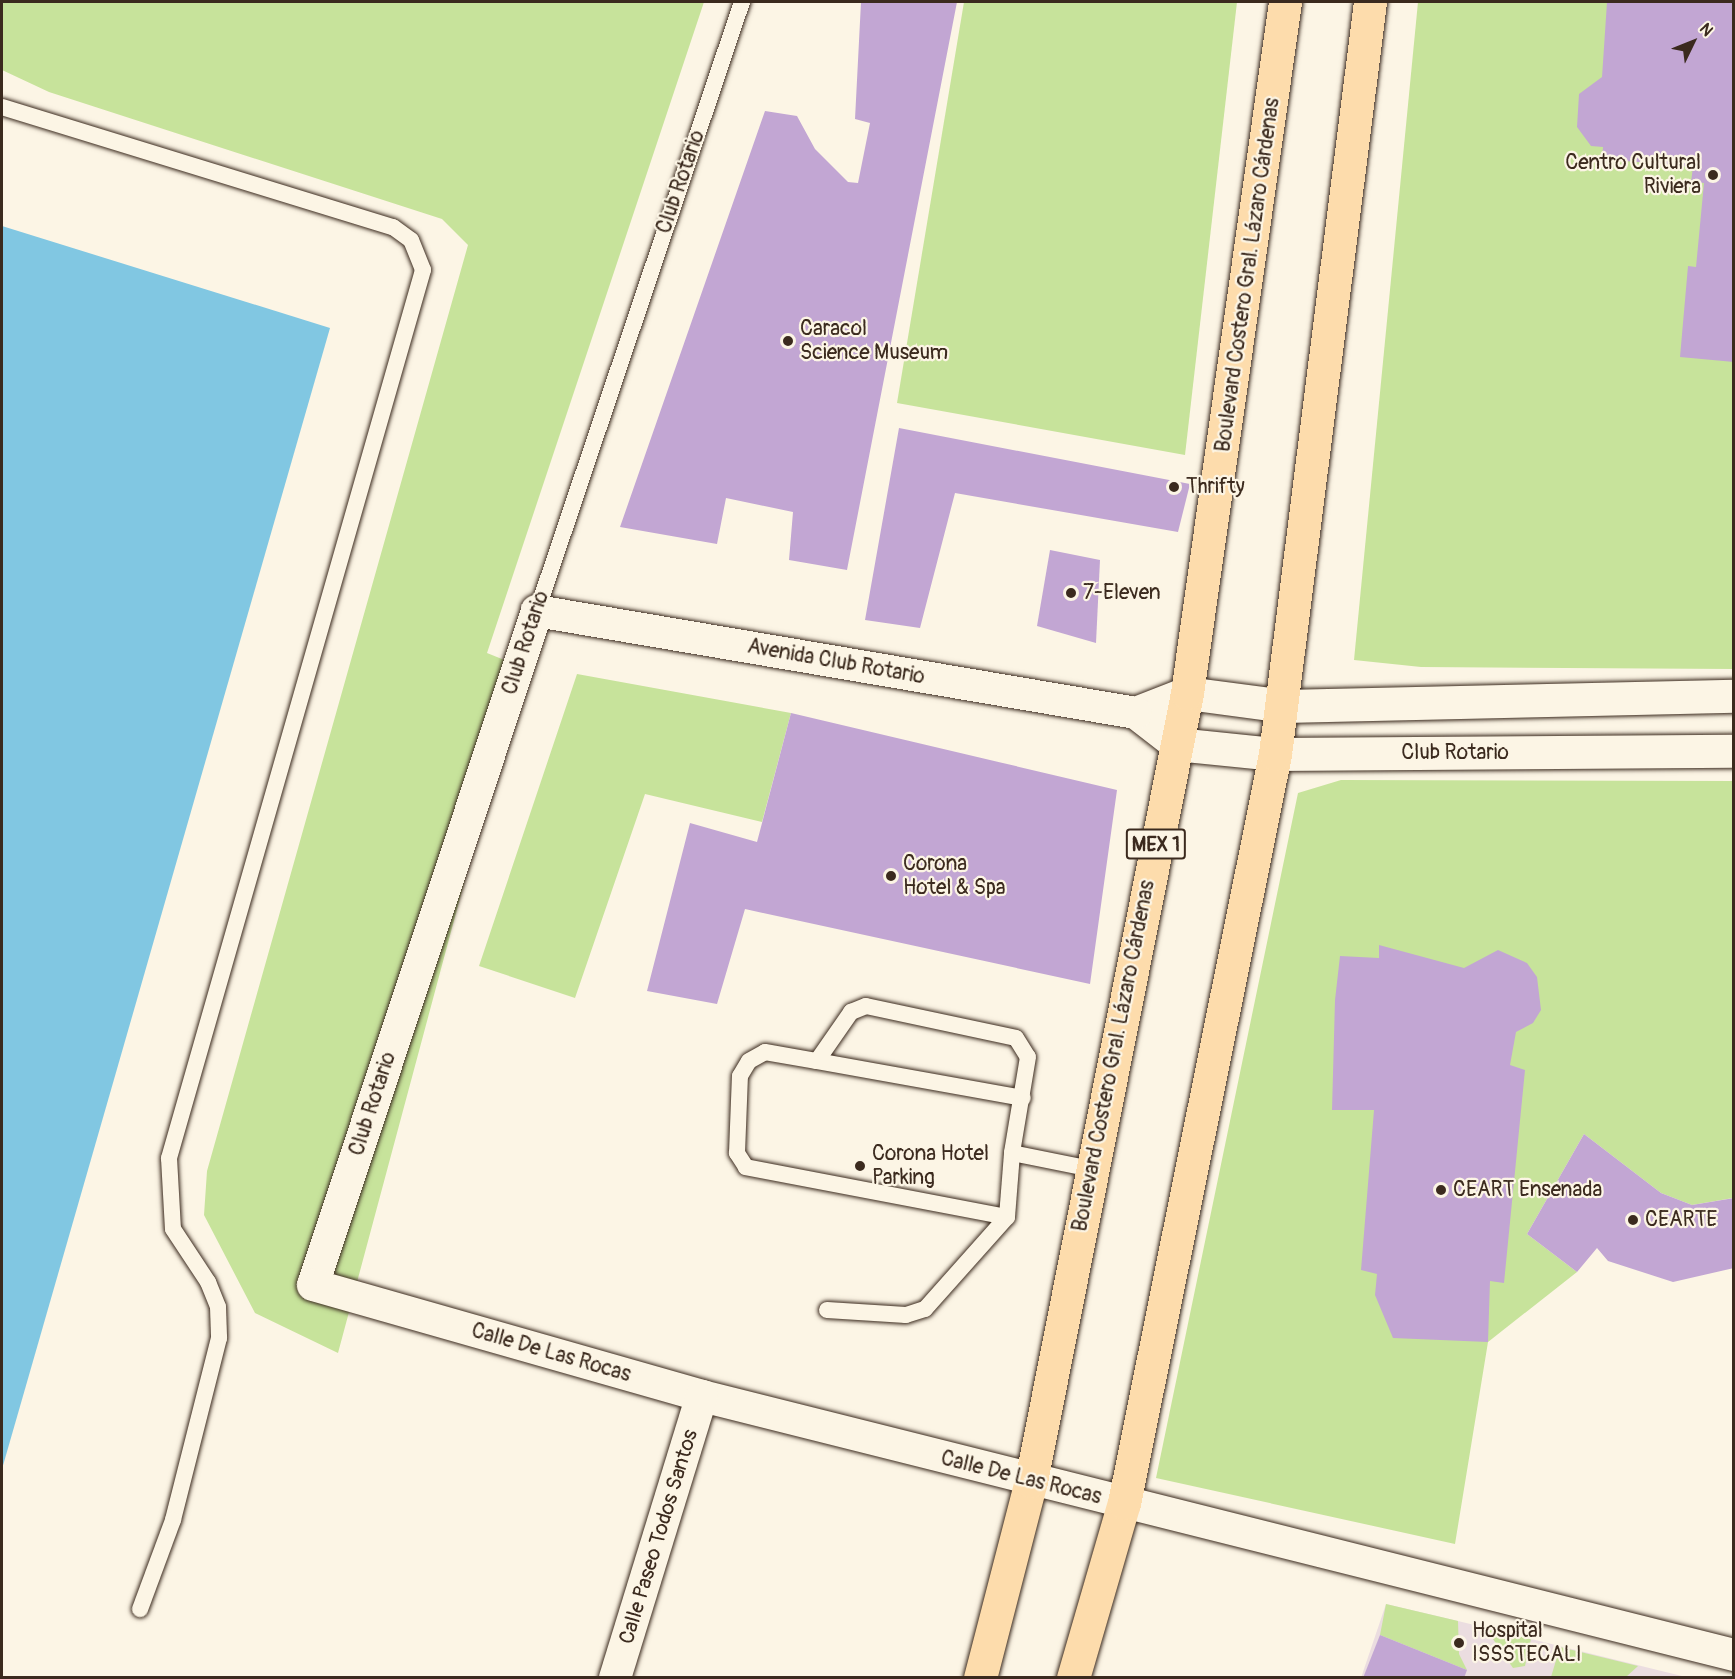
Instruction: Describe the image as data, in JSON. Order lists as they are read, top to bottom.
{
  "streets": {
    "highway": ["Boulevard Costero Gral. Lázaro Cárdenas", "MEX 1"],
    "main road": ["Club Rotario"],
    "street": ["Avenida Club Rotario", "Calle De Las Rocas", "Calle Paseo Todos Santos"]
  },
  "crossings": [
    ["Club Rotario", "Boulevard Costero Gral. Lázaro Cárdenas"],
    ["Club Rotario", "Avenida Club Rotario"],
    ["Club Rotario", "Calle De Las Rocas"],
    ["Boulevard Costero Gral. Lázaro Cárdenas", "Avenida Club Rotario"],
    ["Boulevard Costero Gral. Lázaro Cárdenas", "Calle De Las Rocas"],
    ["Calle De Las Rocas", "Calle Paseo Todos Santos"]
  ],
  "places": [
    "Centro Cultural Riviera",
    "Caracol Science Museum",
    "Thrifty",
    "7-Eleven",
    "Corona Hotel & Spa",
    "Corona Hotel Parking",
    "CEART Ensenada",
    "CEARTE",
    "Hospital ISSSTECALI"
  ],
  "north": "top right"
}
